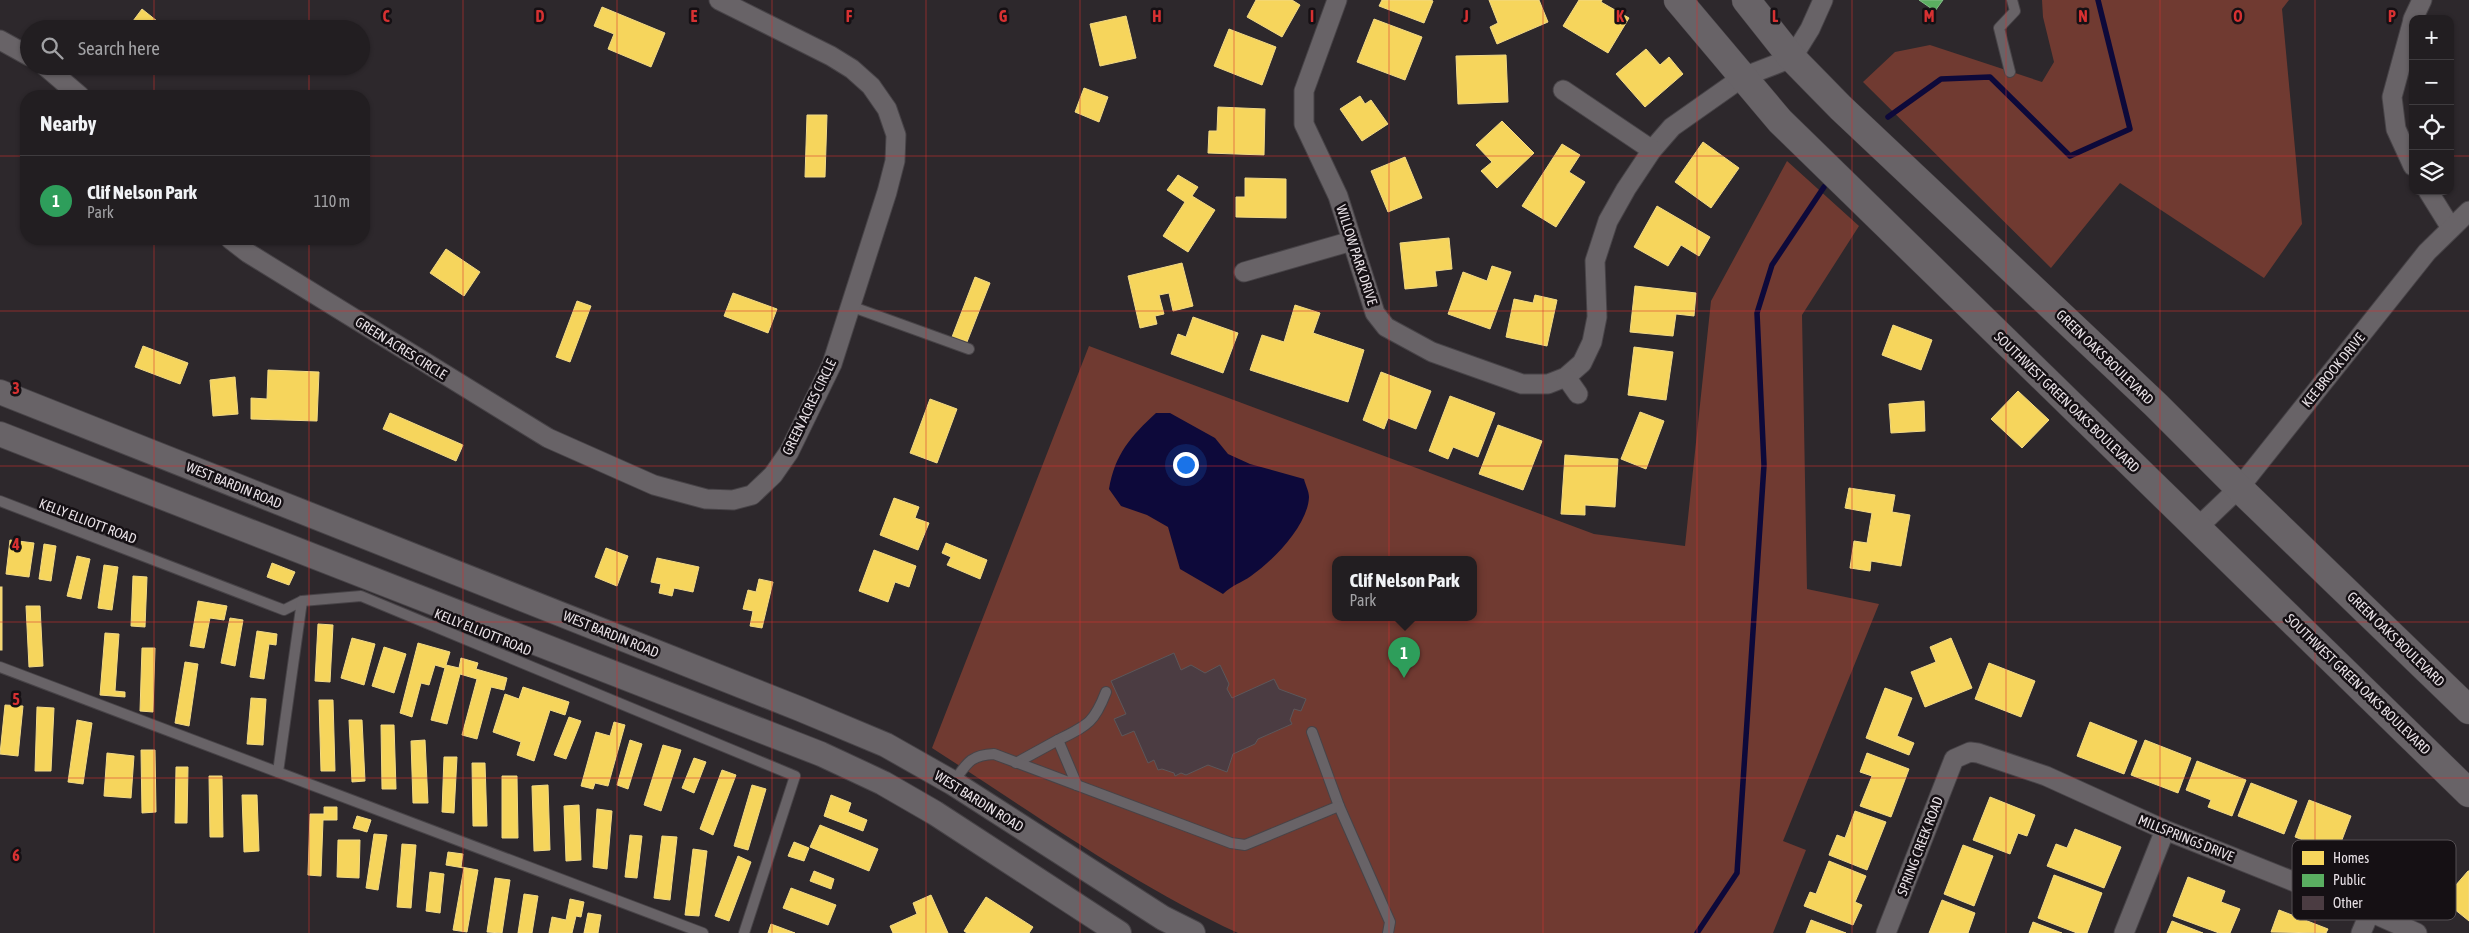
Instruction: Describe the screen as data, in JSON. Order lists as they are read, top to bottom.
{
  "streets": {
    "main road": ["GREEN OAKS BOULEVARD", "SOUTHWEST GREEN OAKS BOULEVARD"],
    "street": [
      "WILLOW PARK DRIVE",
      "GREEN ACRES CIRCLE",
      "KEE BROOK DRIVE",
      "WEST BARDIN ROAD",
      "MILLSPRINGS DRIVE",
      "SPRING CREEK ROAD"
    ],
    "lane": ["KELLY ELLIOTT ROAD"]
  },
  "crossings": [
    ["GREEN OAKS BOULEVARD", "KEE BROOK DRIVE"],
    ["KEE BROOK DRIVE", "SOUTHWEST GREEN OAKS BOULEVARD"],
    ["MILLSPRINGS DRIVE", "SPRING CREEK ROAD"]
  ],
  "legend": ["Homes", "Public", "Other"],
  "page": {
    "map_buttons": ["+", "−"],
    "search": "Search here",
    "heading": "Nearby",
    "list": [
      {
        "mark": "1",
        "name": "Clif Nelson Park",
        "note": "Park",
        "value": "110 m"
      }
    ],
    "popup": ["Clif Nelson Park", "Park"],
    "pins": "1"
  },
  "grid": {
    "columns": [
      "C",
      "D",
      "E",
      "F",
      "G",
      "H",
      "I",
      "J",
      "K",
      "L",
      "M",
      "N",
      "O",
      "P"
    ],
    "rows": [
      "3",
      "4",
      "5",
      "6"
    ]
  }
}
